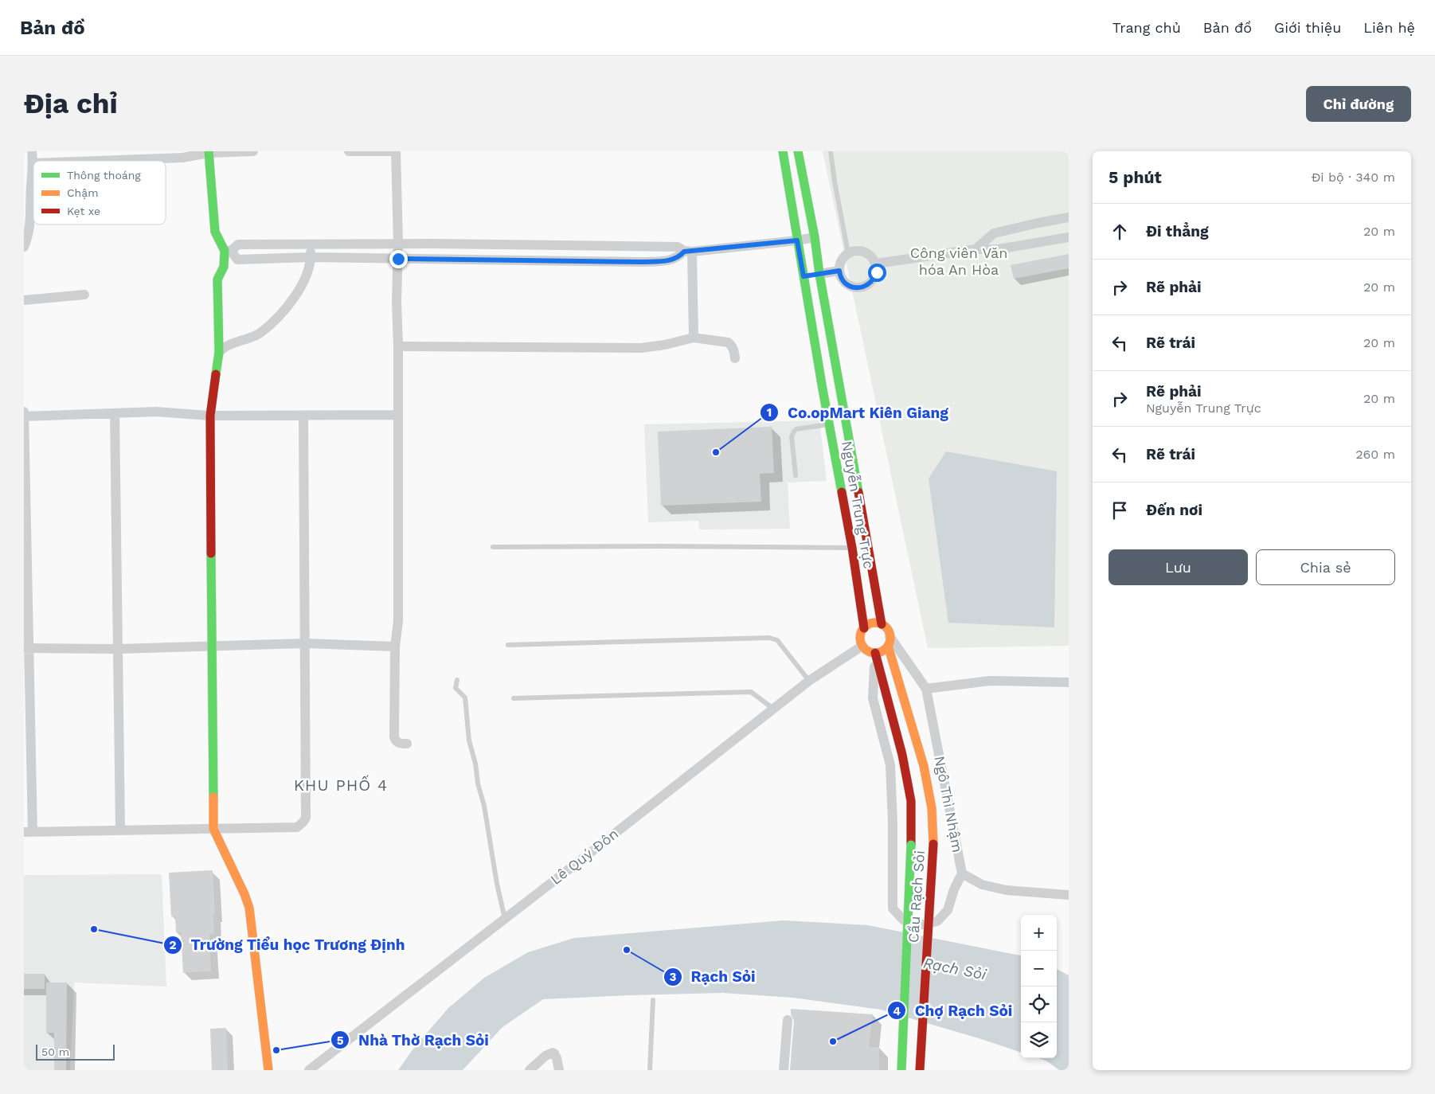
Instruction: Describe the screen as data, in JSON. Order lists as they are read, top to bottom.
{
  "streets": {
    "main road": ["Nguyễn Trung Trực", "Cầu Rạch Sỏi"],
    "street": ["Ngô Thì Nhậm", "Lê Quý Đôn"]
  },
  "crossings": [
    ["Nguyễn Trung Trực", "Ngô Thì Nhậm"],
    ["Nguyễn Trung Trực", "Lê Quý Đôn"],
    ["Nguyễn Trung Trực", "Cầu Rạch Sỏi"],
    ["Ngô Thì Nhậm", "Lê Quý Đôn"],
    ["Ngô Thì Nhậm", "Cầu Rạch Sỏi"],
    ["Lê Quý Đôn", "Cầu Rạch Sỏi"]
  ],
  "districts": ["KHU PHỐ 4"],
  "water": ["Rạch Sỏi"],
  "parks": ["Công viên Văn hóa An Hòa"],
  "places": [
    "Co.opMart Kiên Giang",
    "Trường Tiểu học Trương Định",
    "Rạch Sỏi",
    "Chợ Rạch Sỏi",
    "Nhà Thờ Rạch Sỏi"
  ],
  "legend": ["Thông thoáng", "Chậm", "Kẹt xe"],
  "scale_bar": "50 m",
  "page": {
    "header": "Bản đồ",
    "nav": [
      "Trang chủ",
      "Bản đồ",
      "Giới thiệu",
      "Liên hệ"
    ],
    "buttons": [
      "Chỉ đường",
      ["Lưu", "Chia sẻ"]
    ],
    "title": "Địa chỉ",
    "heading": ["5 phút", "Đi bộ · 340 m"],
    "list": [
      ["Đi thẳng", "20 m"],
      ["Rẽ phải", "20 m"],
      ["Rẽ trái", "20 m"],
      ["Rẽ phải", "Nguyễn Trung Trực", "20 m"],
      ["Rẽ trái", "260 m"],
      "Đến nơi"
    ],
    "map_buttons": ["+", "−"],
    "scale": "50 m"
  }
}
